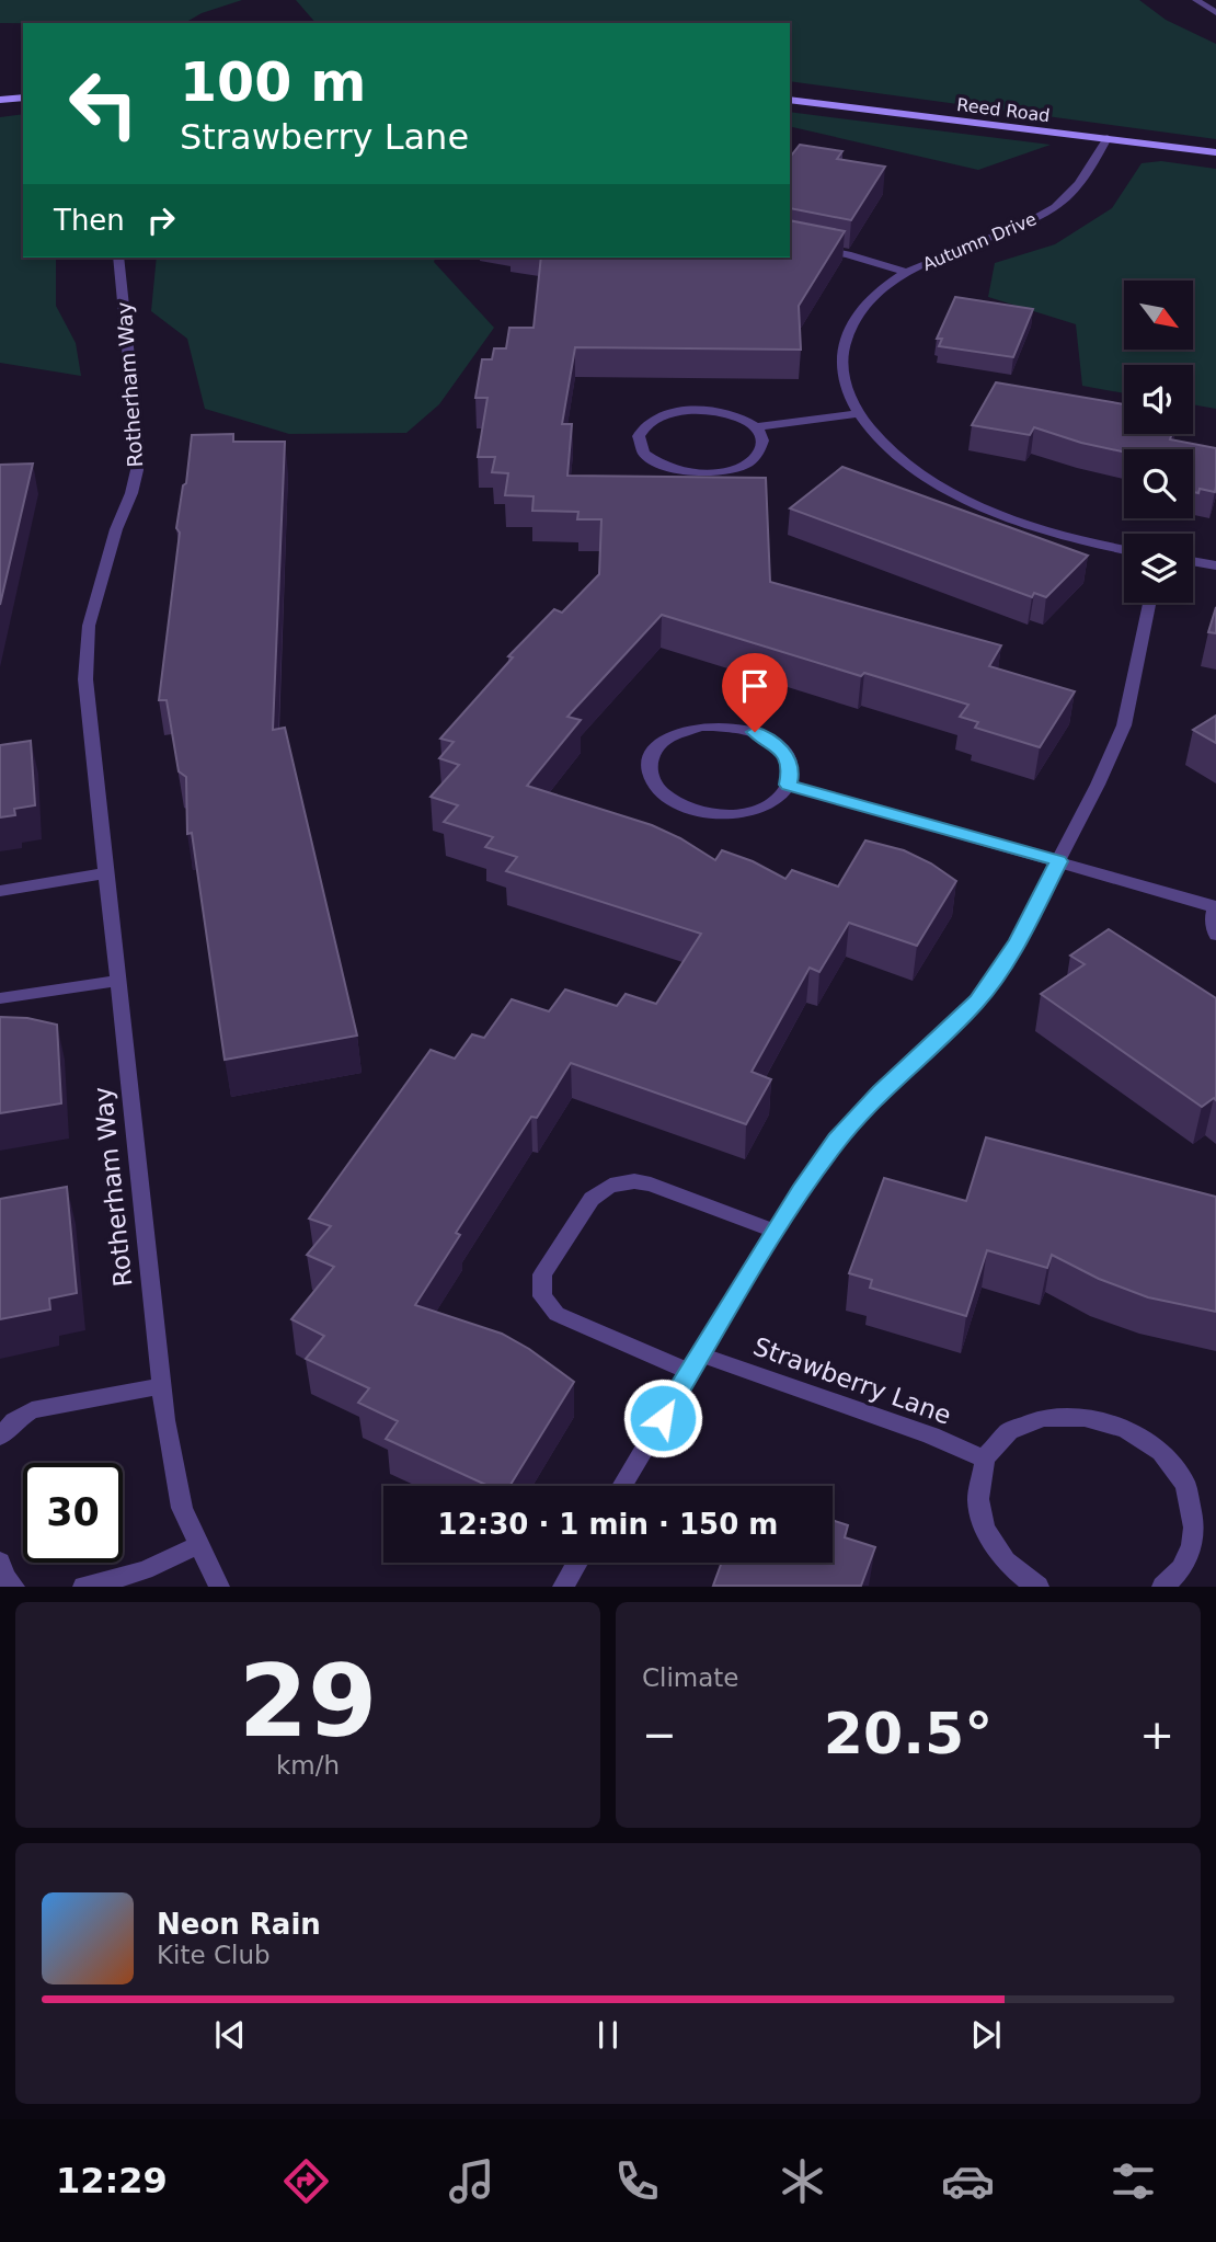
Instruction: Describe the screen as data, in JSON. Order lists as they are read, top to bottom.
{
  "streets": {
    "street": [
      "Reed Road",
      "Autumn Drive",
      "Rotherham Way",
      "Strawberry Lane"
    ]
  },
  "crossings": [
    ["Reed Road", "Autumn Drive"]
  ],
  "north": "bottom right",
  "page": {
    "turn": ["100 m", "Strawberry Lane"],
    "then": "Then",
    "limit": "30",
    "trip": "12:30 · 1 min · 150 m",
    "tile": [
      ["29", "km/h"],
      "Climate"
    ],
    "heat": ["−", "20.5°", "+"],
    "song": ["Neon Rain", "Kite Club"],
    "tabs": "12:29"
  }
}
